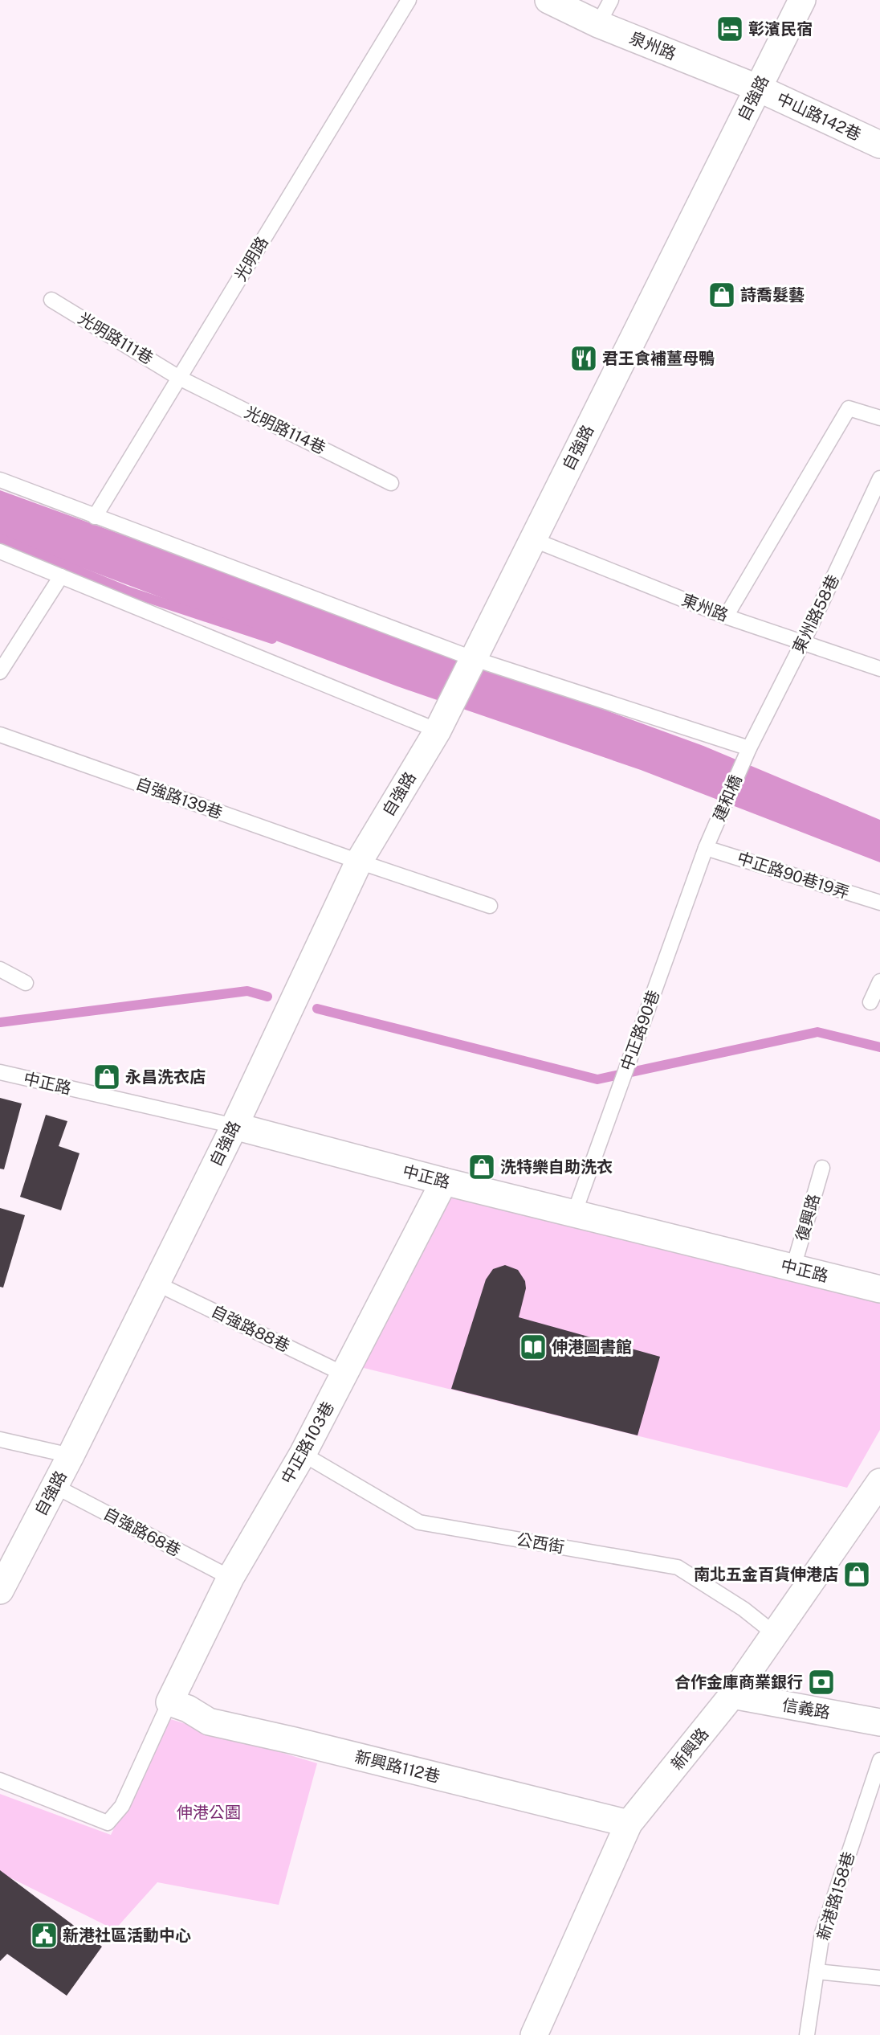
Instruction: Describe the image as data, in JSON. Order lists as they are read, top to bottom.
{
  "streets": {
    "street": [
      "泉州路",
      "自強路",
      "中山路142巷",
      "中正路",
      "中正路103巷",
      "信義路",
      "新興路",
      "新興路112巷"
    ],
    "lane": [
      "光明路",
      "光明路111巷",
      "光明路114巷",
      "東州路",
      "東州路58巷",
      "自強路139巷",
      "建和橋",
      "中正路90巷19弄",
      "中正路90巷",
      "復興路",
      "自強路88巷",
      "自強路68巷",
      "公西街",
      "新港路158巷"
    ]
  },
  "crossings": [
    ["泉州路", "自強路"],
    ["泉州路", "中山路142巷"],
    ["自強路", "中山路142巷"],
    ["自強路", "東州路"],
    ["自強路", "自強路139巷"],
    ["自強路", "中正路"],
    ["自強路", "自強路88巷"],
    ["自強路", "自強路68巷"],
    ["光明路", "光明路111巷"],
    ["光明路", "光明路114巷"],
    ["光明路111巷", "光明路114巷"],
    ["東州路", "東州路58巷"],
    ["東州路58巷", "建和橋"],
    ["建和橋", "中正路90巷19弄"],
    ["建和橋", "中正路90巷"],
    ["中正路90巷19弄", "中正路90巷"],
    ["中正路90巷", "中正路"],
    ["中正路", "復興路"],
    ["中正路", "中正路103巷"],
    ["自強路88巷", "中正路103巷"],
    ["中正路103巷", "自強路68巷"],
    ["中正路103巷", "公西街"],
    ["中正路103巷", "新興路112巷"],
    ["公西街", "新興路"],
    ["信義路", "新興路"],
    ["新興路", "新興路112巷"]
  ],
  "parks": ["伸港公園"],
  "places": {
    "hotel": ["彰濱民宿"],
    "shop": [
      "詩喬髮藝",
      "永昌洗衣店",
      "洗特樂自助洗衣",
      "南北五金百貨伸港店"
    ],
    "restaurant": ["君王食補薑母鴨"],
    "library": ["伸港圖書館"],
    "bank": ["合作金庫商業銀行"],
    "public building": ["新港社區活動中心"]
  }
}
